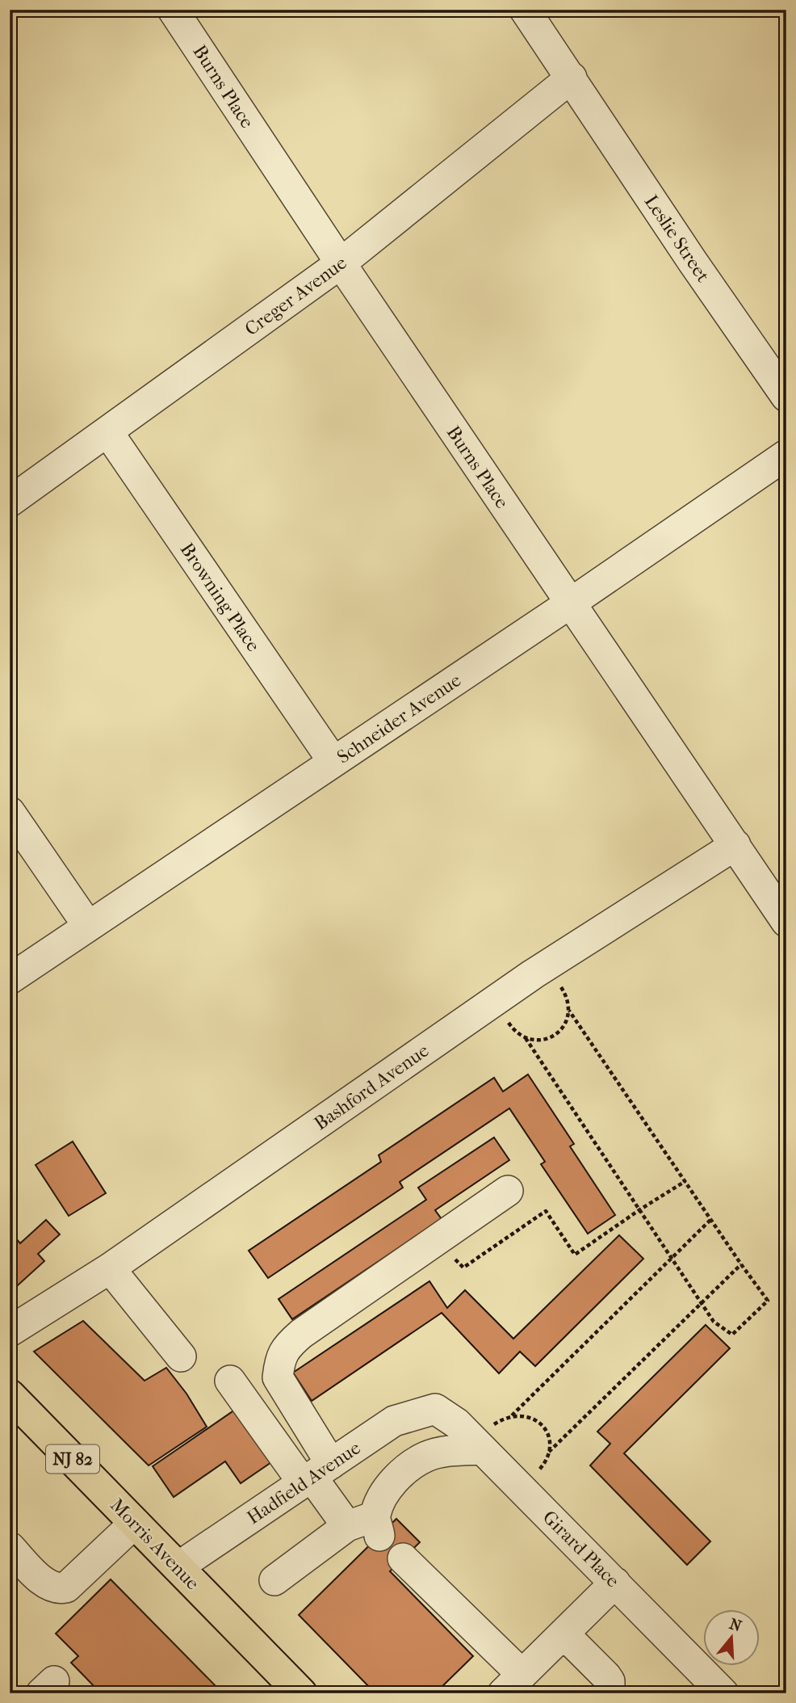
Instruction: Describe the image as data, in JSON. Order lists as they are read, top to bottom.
{
  "streets": {
    "main road": ["NJ 82", "Morris Avenue"],
    "street": [
      "Burns Place",
      "Leslie Street",
      "Creger Avenue",
      "Browning Place",
      "Schneider Avenue",
      "Bashford Avenue",
      "Hadfield Avenue",
      "Girard Place"
    ]
  },
  "crossings": [
    ["Burns Place", "Creger Avenue"],
    ["Burns Place", "Schneider Avenue"],
    ["Burns Place", "Bashford Avenue"],
    ["Leslie Street", "Creger Avenue"],
    ["Creger Avenue", "Browning Place"],
    ["Browning Place", "Schneider Avenue"],
    ["Hadfield Avenue", "Morris Avenue"],
    ["Hadfield Avenue", "Girard Place"]
  ],
  "north": "top"
}
